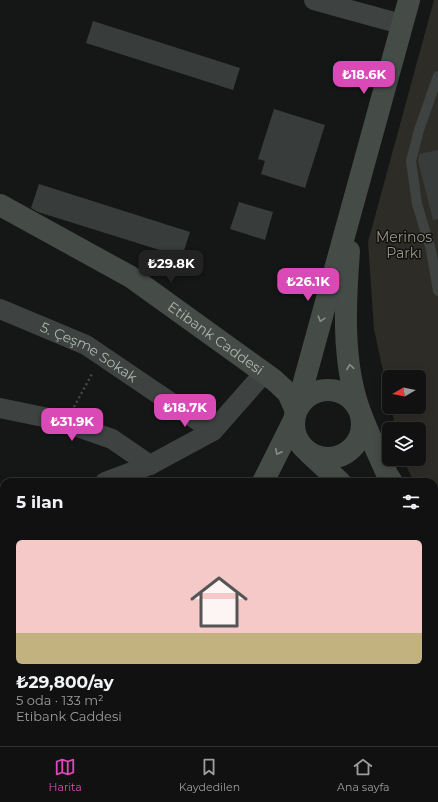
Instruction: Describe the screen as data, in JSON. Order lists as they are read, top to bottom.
{
  "streets": {
    "main road": ["Etibank Caddesi"],
    "street": ["5. Çeşme Sokak"]
  },
  "parks": ["Merinos Parkı"],
  "north": "left",
  "page": {
    "price": [
      "₺18.6K",
      "₺29.8K",
      "₺26.1K",
      "₺18.7K",
      "₺31.9K"
    ],
    "heading": "5 ilan",
    "list": [
      {
        "name": "₺29,800/ay",
        "note": "5 oda · 133 m² · Etibank Caddesi"
      }
    ],
    "tabs": ["Harita", "Kaydedilen", "Ana sayfa"]
  }
}
